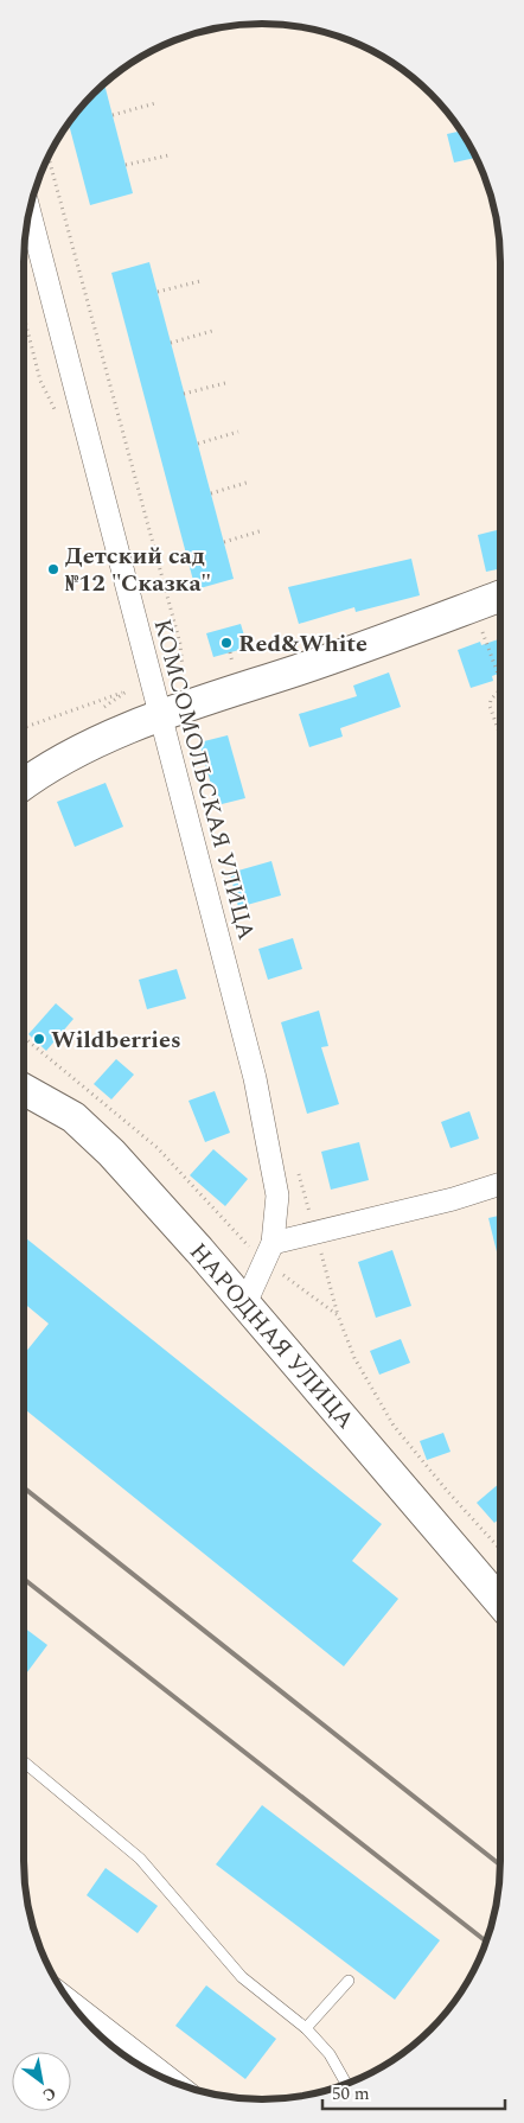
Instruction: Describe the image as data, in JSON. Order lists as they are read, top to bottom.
{
  "streets": {
    "street": ["КОМСОМОЛЬСКАЯ УЛИЦА", "НАРОДНАЯ УЛИЦА"]
  },
  "crossings": [
    ["КОМСОМОЛЬСКАЯ УЛИЦА", "НАРОДНАЯ УЛИЦА"]
  ],
  "places": ["Детский сад №12 \"Сказка\"", "Red&White", "Wildberries"],
  "scale_bar": "50 m",
  "north": "bottom right"
}
